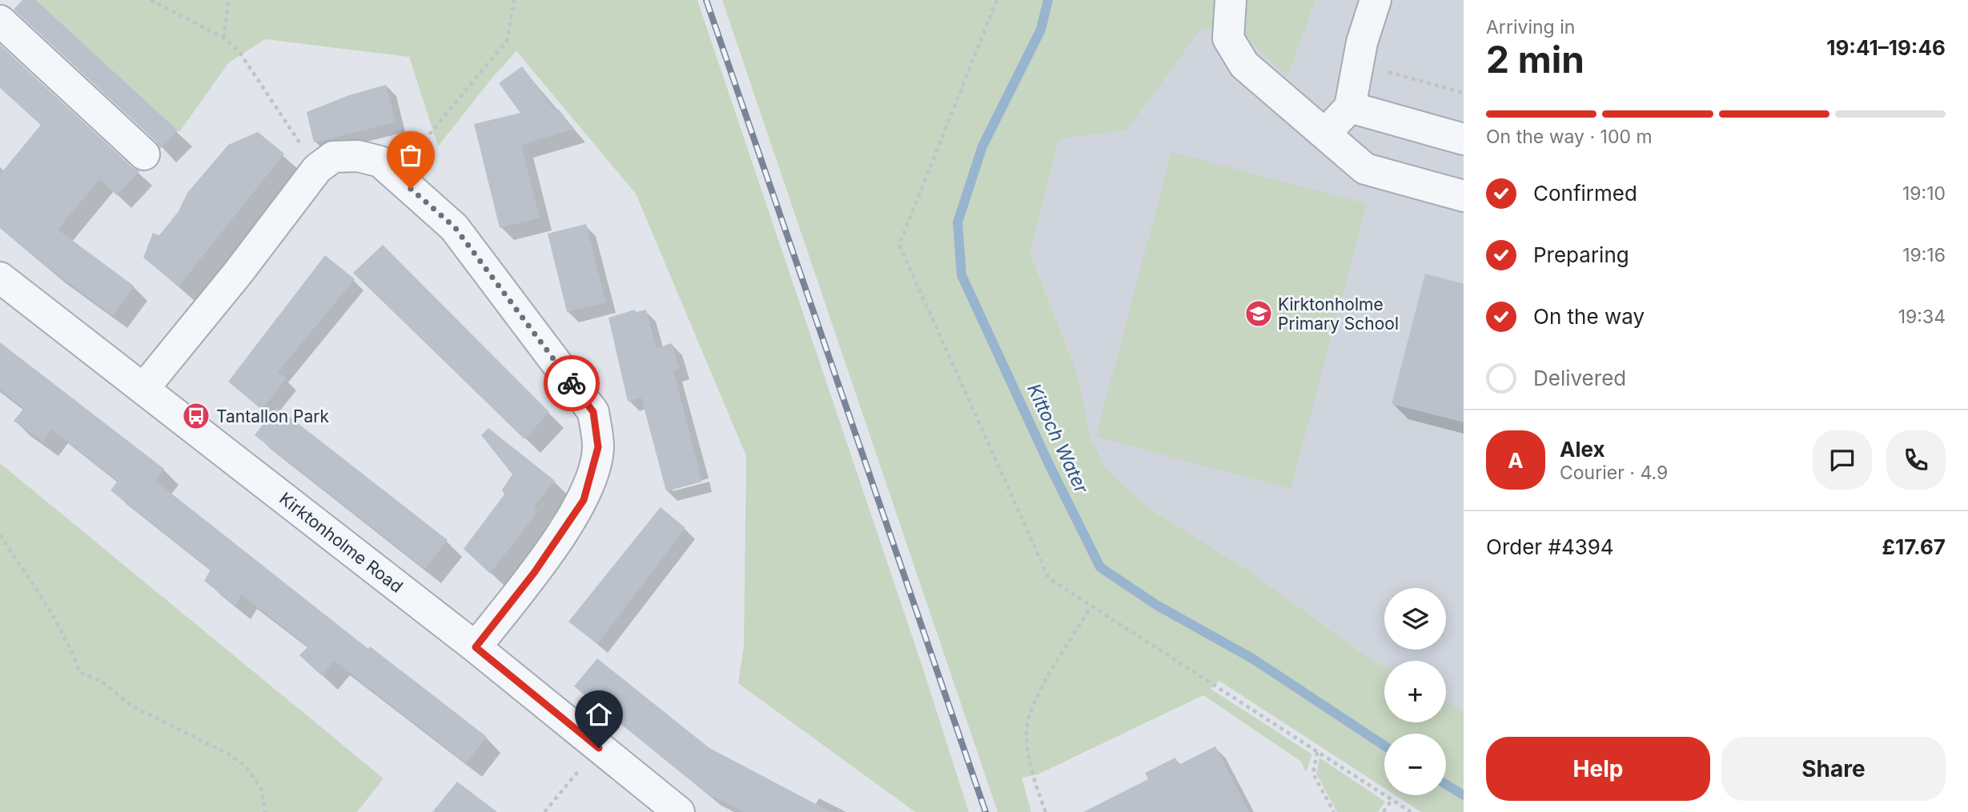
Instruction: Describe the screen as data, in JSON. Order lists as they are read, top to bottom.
{
  "streets": {
    "street": ["Kirktonholme Road"]
  },
  "water": ["Kittoch Water"],
  "places": {
    "school or university": ["Kirktonholme Primary School"],
    "bus stop": ["Tantallon Park"]
  },
  "page": {
    "heading": ["2 min", "Arriving in", "19:41–19:46"],
    "panel": [
      "Alex",
      "Courier · 4.9",
      "Order #4394",
      "£17.67"
    ],
    "bar": "On the way · 100 m",
    "list": [
      ["Confirmed", "19:10"],
      ["Preparing", "19:16"],
      ["On the way", "19:34"],
      "Delivered"
    ],
    "round": "A",
    "map_buttons": ["+", "−"],
    "buttons": ["Help", "Share"]
  }
}
